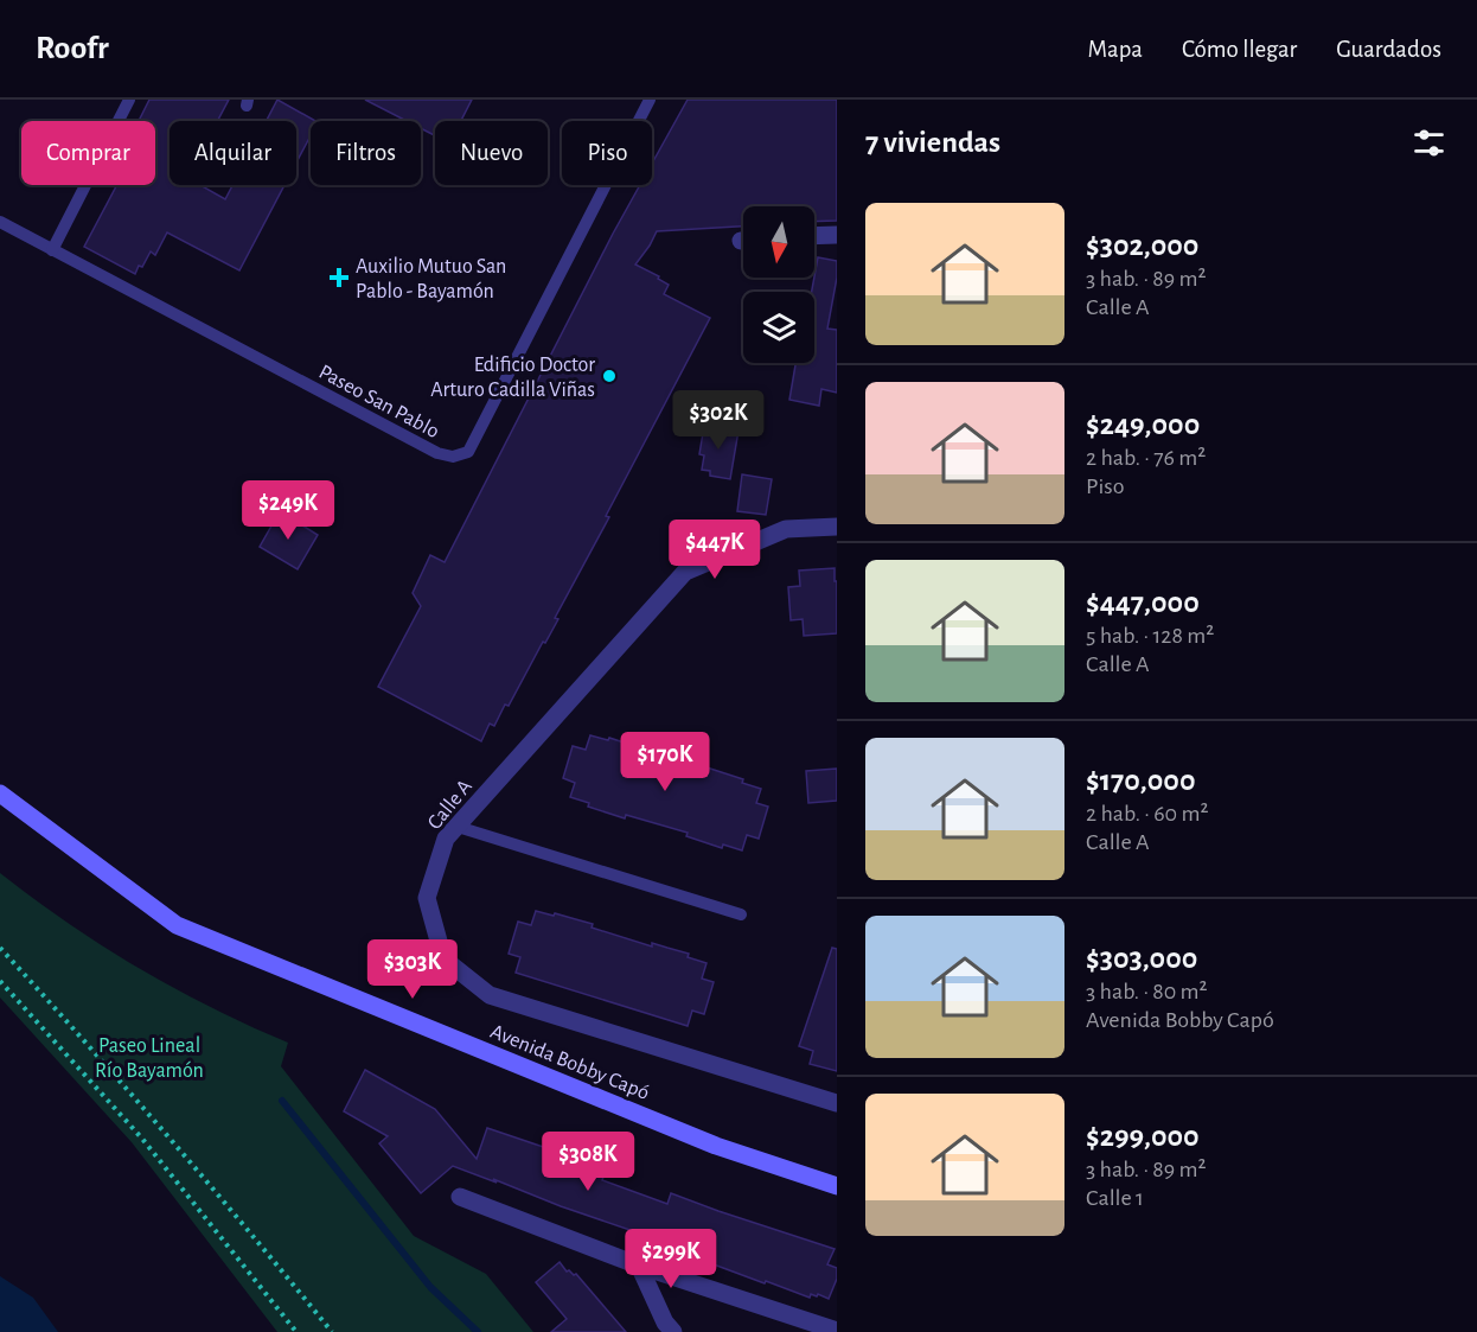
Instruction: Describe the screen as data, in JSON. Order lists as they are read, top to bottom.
{
  "streets": {
    "street": ["Calle A", "Avenida Bobby Capó"],
    "lane": ["Paseo San Pablo"]
  },
  "parks": ["Paseo Lineal Río Bayamón"],
  "places": {
    "health": ["Auxilio Mutuo San Pablo - Bayamón"],
    "other": ["Edificio Doctor Arturo Cadilla Viñas"]
  },
  "north": "bottom",
  "page": {
    "header": "Roofr",
    "nav": ["Mapa", "Cómo llegar", "Guardados"],
    "heading": "7 viviendas",
    "chip": [
      "Comprar",
      "Alquilar",
      "Filtros",
      "Nuevo",
      "Piso"
    ],
    "list": [
      {
        "name": "$302,000",
        "note": "3 hab. · 89 m² · Calle A"
      },
      {
        "name": "$249,000",
        "note": "2 hab. · 76 m² · Piso"
      },
      {
        "name": "$447,000",
        "note": "5 hab. · 128 m² · Calle A"
      },
      {
        "name": "$170,000",
        "note": "2 hab. · 60 m² · Calle A"
      },
      {
        "name": "$303,000",
        "note": "3 hab. · 80 m² · Avenida Bobby Capó"
      },
      {
        "name": "$299,000",
        "note": "3 hab. · 89 m² · Calle 1"
      }
    ],
    "price": [
      "$302K",
      "$249K",
      "$447K",
      "$170K",
      "$303K",
      "$308K",
      "$299K"
    ]
  }
}
